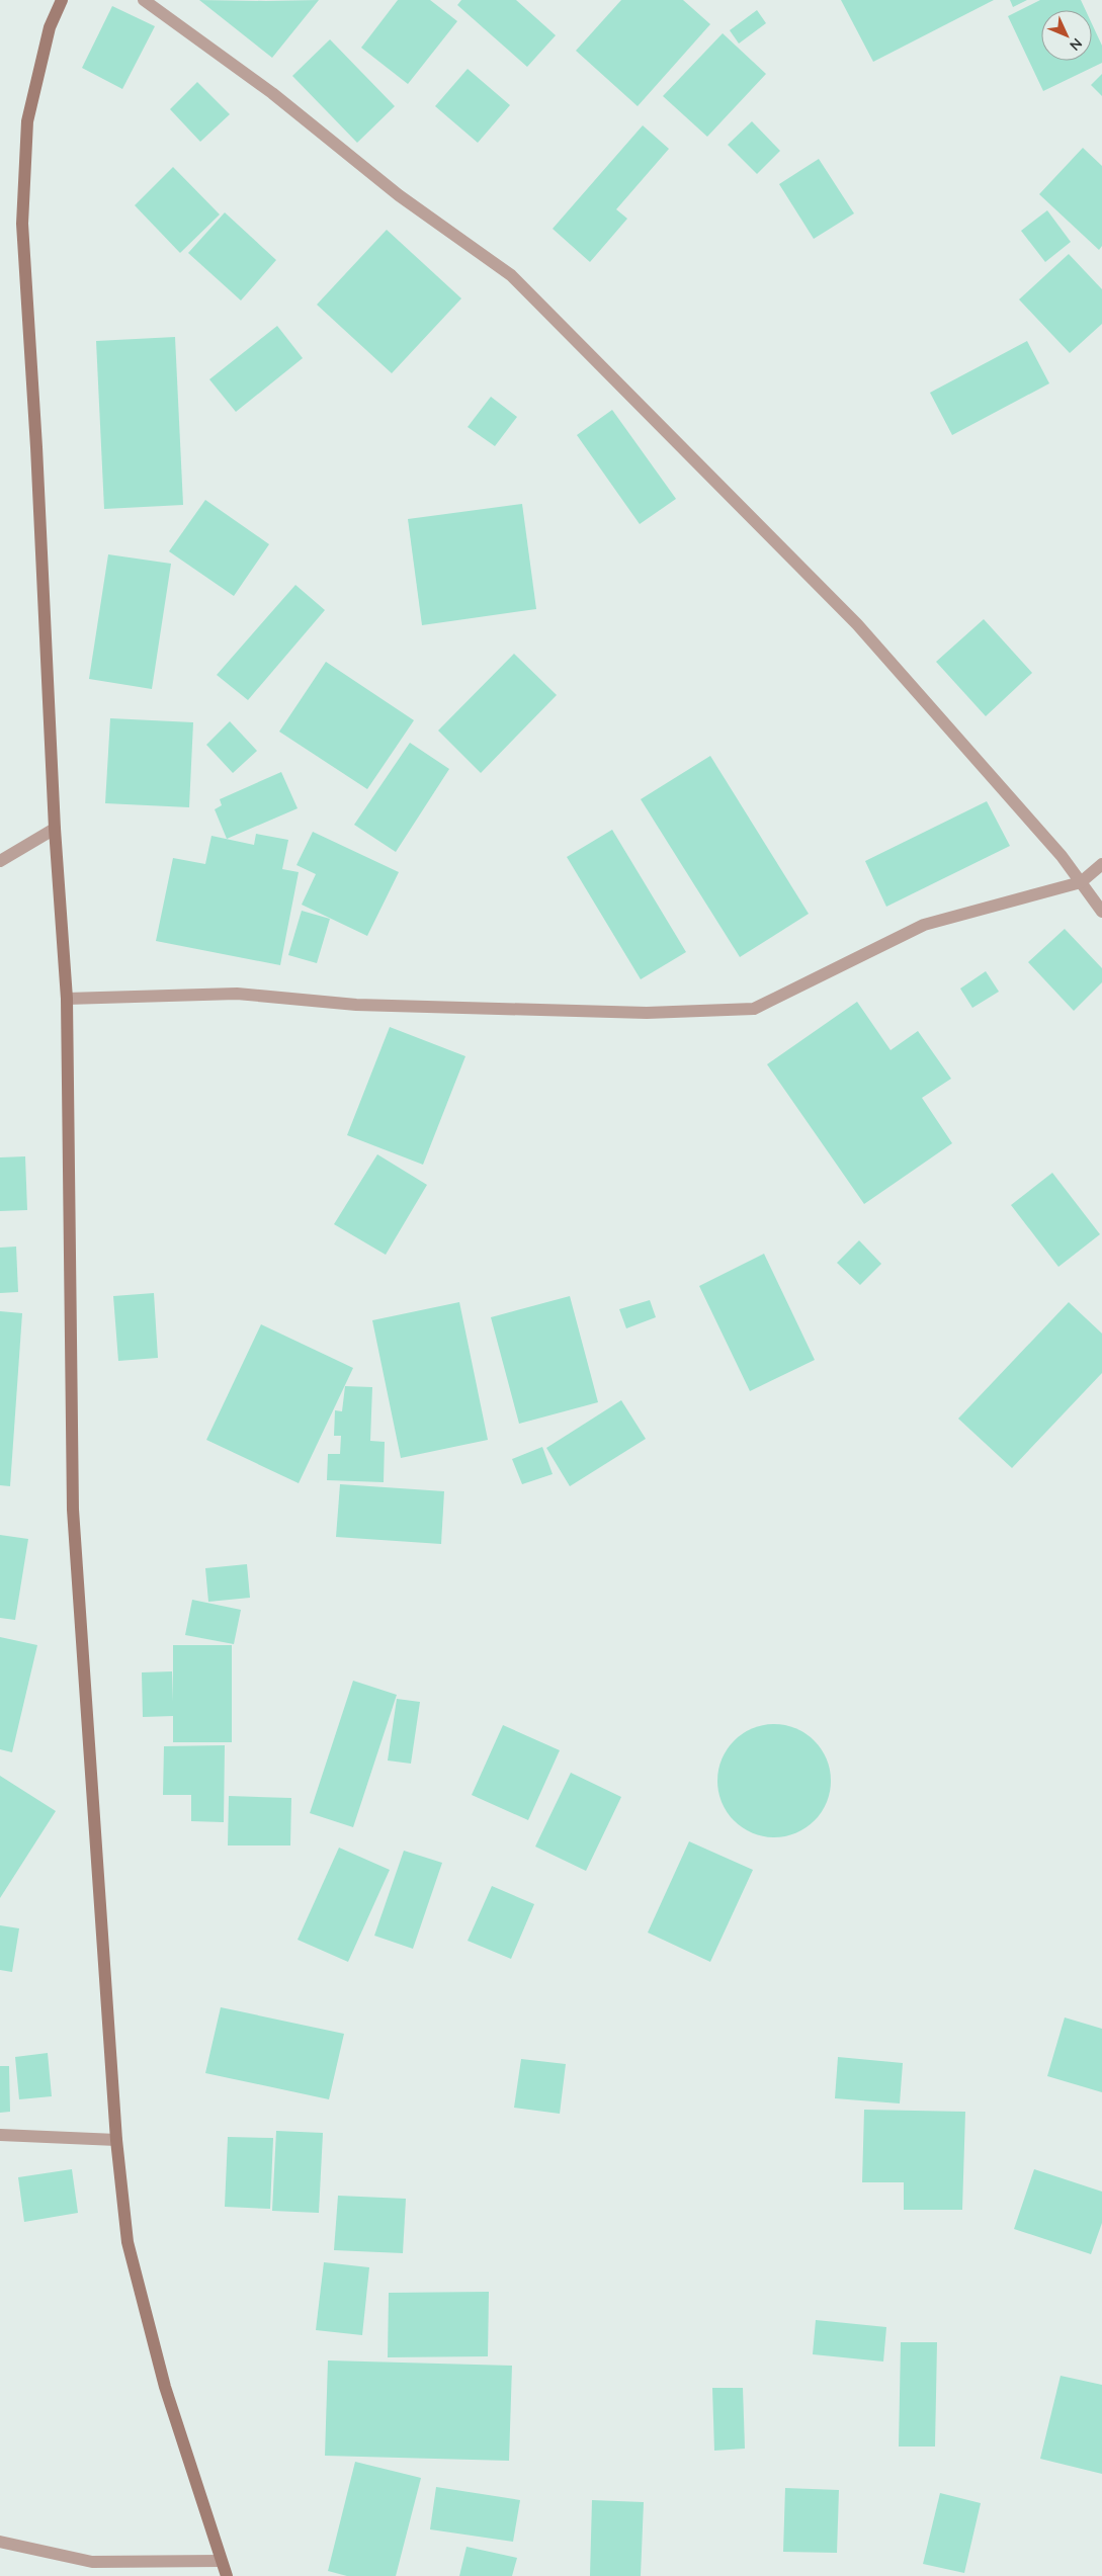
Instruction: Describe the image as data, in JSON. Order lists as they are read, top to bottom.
{
  "north": "bottom right"
}
